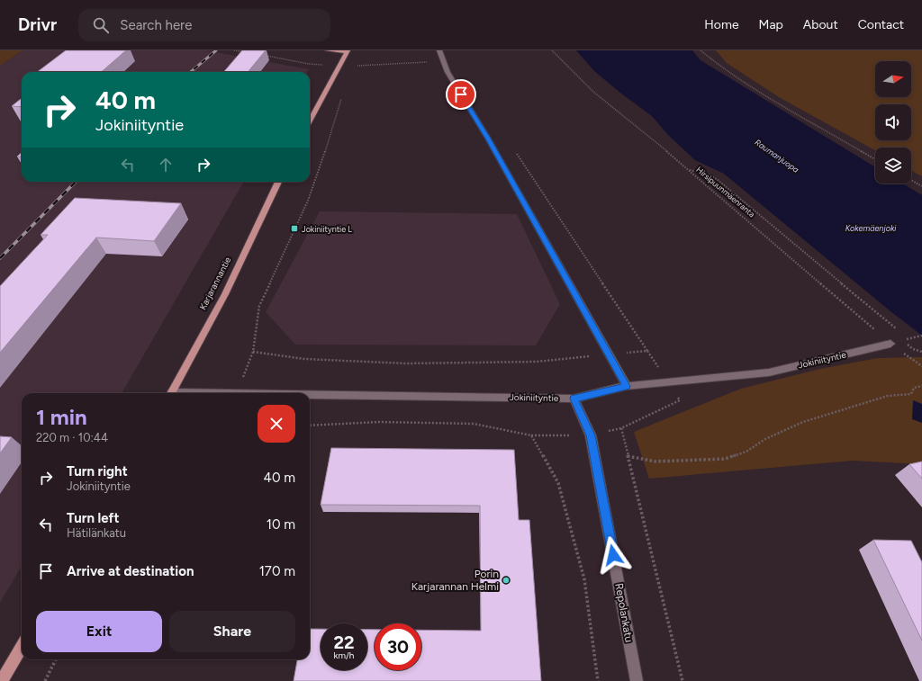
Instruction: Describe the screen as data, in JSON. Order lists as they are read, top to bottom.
{
  "streets": {
    "main road": ["Karjarannantie"],
    "street": ["Jokiniityntie", "Repolankatu"],
    "path": ["Hirsipuunmäenranta"]
  },
  "crossings": [
    ["Hirsipuunmäenranta", "Jokiniityntie"],
    ["Jokiniityntie", "Repolankatu"]
  ],
  "water": ["Raumanjuopa", "Kokemäenjoki"],
  "places": {
    "transit": ["Jokiniityntie L"],
    "other": ["Porin Karjarannan Helmi"]
  },
  "north": "right",
  "page": {
    "header": "Drivr",
    "search": "Search here",
    "nav": [
      "Home",
      "Map",
      "About",
      "Contact"
    ],
    "turn": ["40 m", "Jokiniityntie"],
    "heading": ["1 min", "220 m · 10:44"],
    "list": [
      {
        "name": "Turn right",
        "note": "Jokiniityntie",
        "value": "40 m"
      },
      {
        "name": "Turn left",
        "note": "Hätilänkatu",
        "value": "10 m"
      },
      {
        "name": "Arrive at destination",
        "value": "170 m"
      }
    ],
    "buttons": ["Exit", "Share"],
    "speed": "22 km/h",
    "limit": "30"
  }
}
